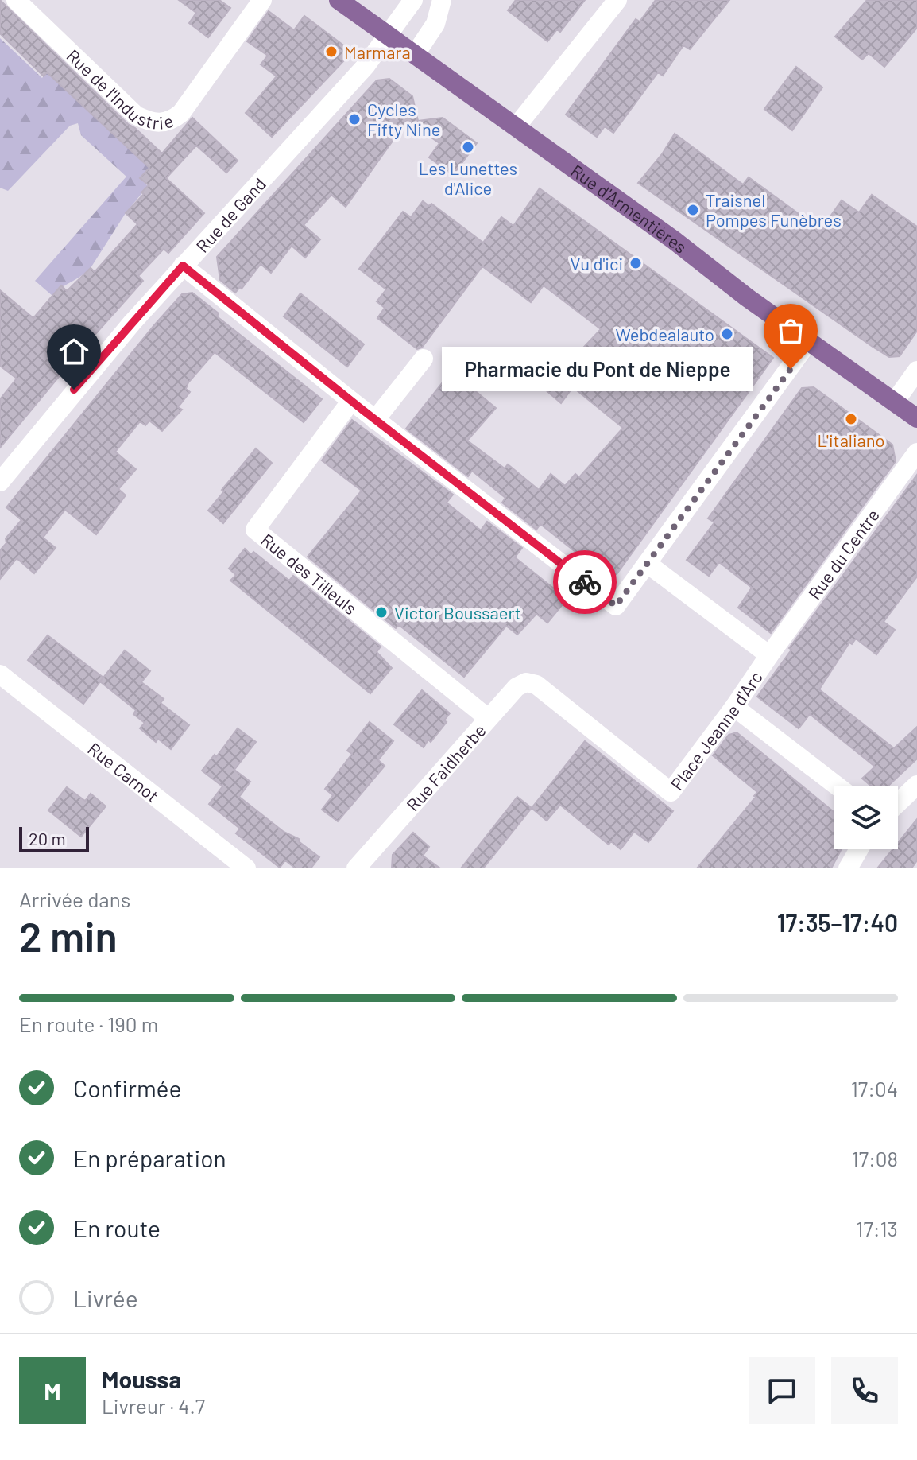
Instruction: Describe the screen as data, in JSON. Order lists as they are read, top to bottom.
{
  "streets": {
    "main road": ["Rue d'Armentières"],
    "street": [
      "Rue de l'Industrie",
      "Rue de Gand",
      "Rue du Centre",
      "Rue des Tilleuls",
      "Place Jeanne d'Arc",
      "Rue Faidherbe",
      "Rue Carnot"
    ]
  },
  "crossings": [
    ["Rue d'Armentières", "Rue de Gand"],
    ["Rue du Centre", "Place Jeanne d'Arc"],
    ["Rue des Tilleuls", "Rue Faidherbe"],
    ["Place Jeanne d'Arc", "Rue Faidherbe"]
  ],
  "places": [
    "Marmara",
    "Cycles Fifty Nine",
    "Les Lunettes d'Alice",
    "Traisnel Pompes Funèbres",
    "Vu d'ici",
    "Webdealauto",
    "Pharmacie du Pont de Nieppe",
    "L'italiano",
    "Victor Boussaert"
  ],
  "scale_bar": "20 m",
  "page": {
    "bubble": "Pharmacie du Pont de Nieppe",
    "scale": "20 m",
    "heading": ["2 min", "Arrivée dans", "17:35–17:40"],
    "panel": ["Moussa", "Livreur · 4.7"],
    "bar": "En route · 190 m",
    "list": [
      ["Confirmée", "17:04"],
      ["En préparation", "17:08"],
      ["En route", "17:13"],
      "Livrée"
    ],
    "round": "M"
  }
}
